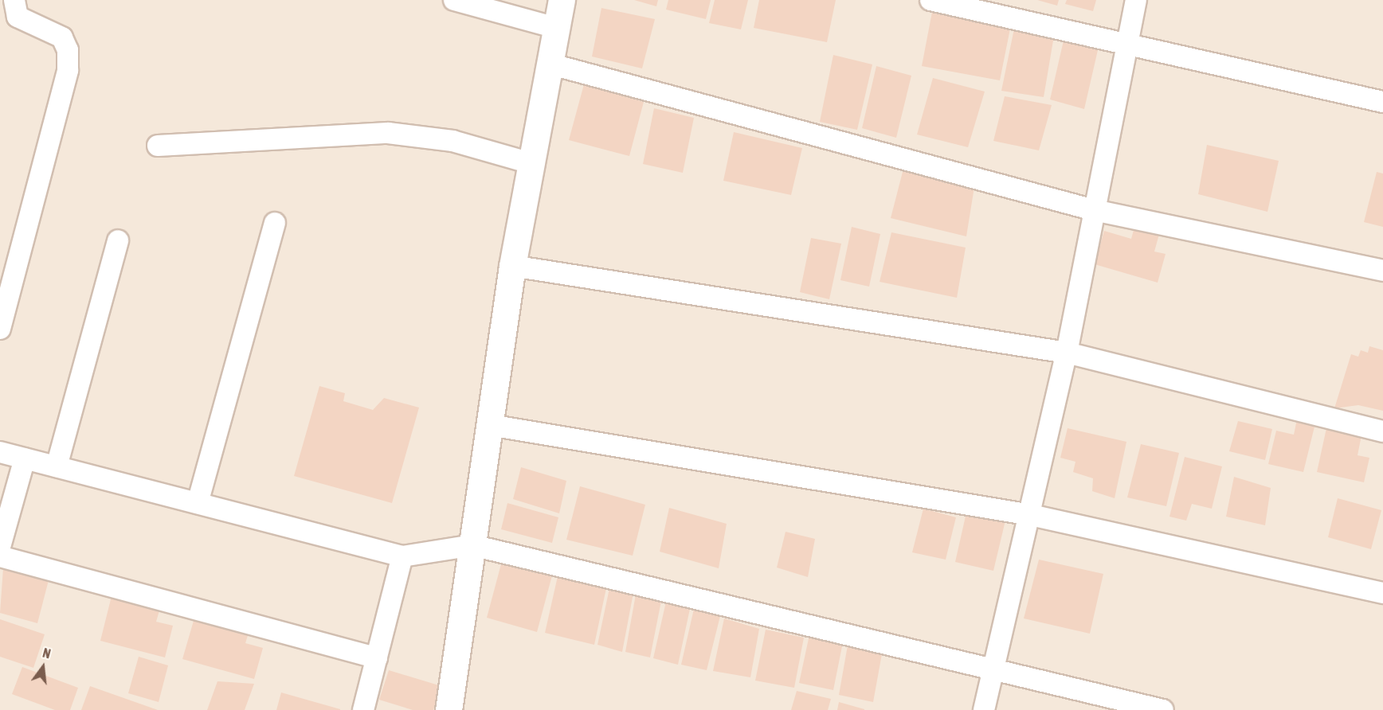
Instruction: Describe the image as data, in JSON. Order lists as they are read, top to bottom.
{
  "north": "top"
}
